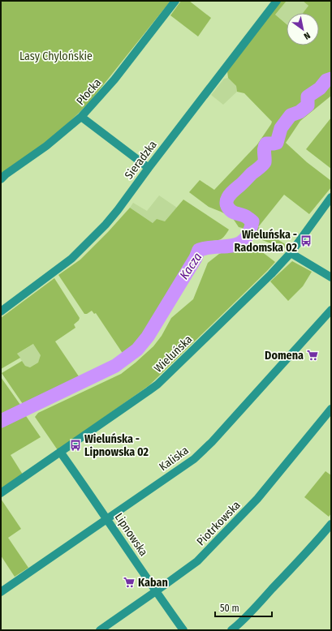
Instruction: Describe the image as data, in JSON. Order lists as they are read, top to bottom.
{
  "streets": {
    "street": [
      "Płocka",
      "Sieradzka",
      "Wieluńska",
      "Kaliska",
      "Piotrkowska",
      "Lipnowska"
    ]
  },
  "crossings": [
    ["Wieluńska", "Lipnowska"],
    ["Kaliska", "Lipnowska"],
    ["Piotrkowska", "Lipnowska"]
  ],
  "water": ["Kacza"],
  "parks": ["Lasy Chylońskie"],
  "places": {
    "bus stop": ["Wieluńska - Radomska 02", "Wieluńska - Lipnowska 02"],
    "supermarket": ["Domena", "Kaban"]
  },
  "scale_bar": "50 m",
  "north": "bottom right"
}
